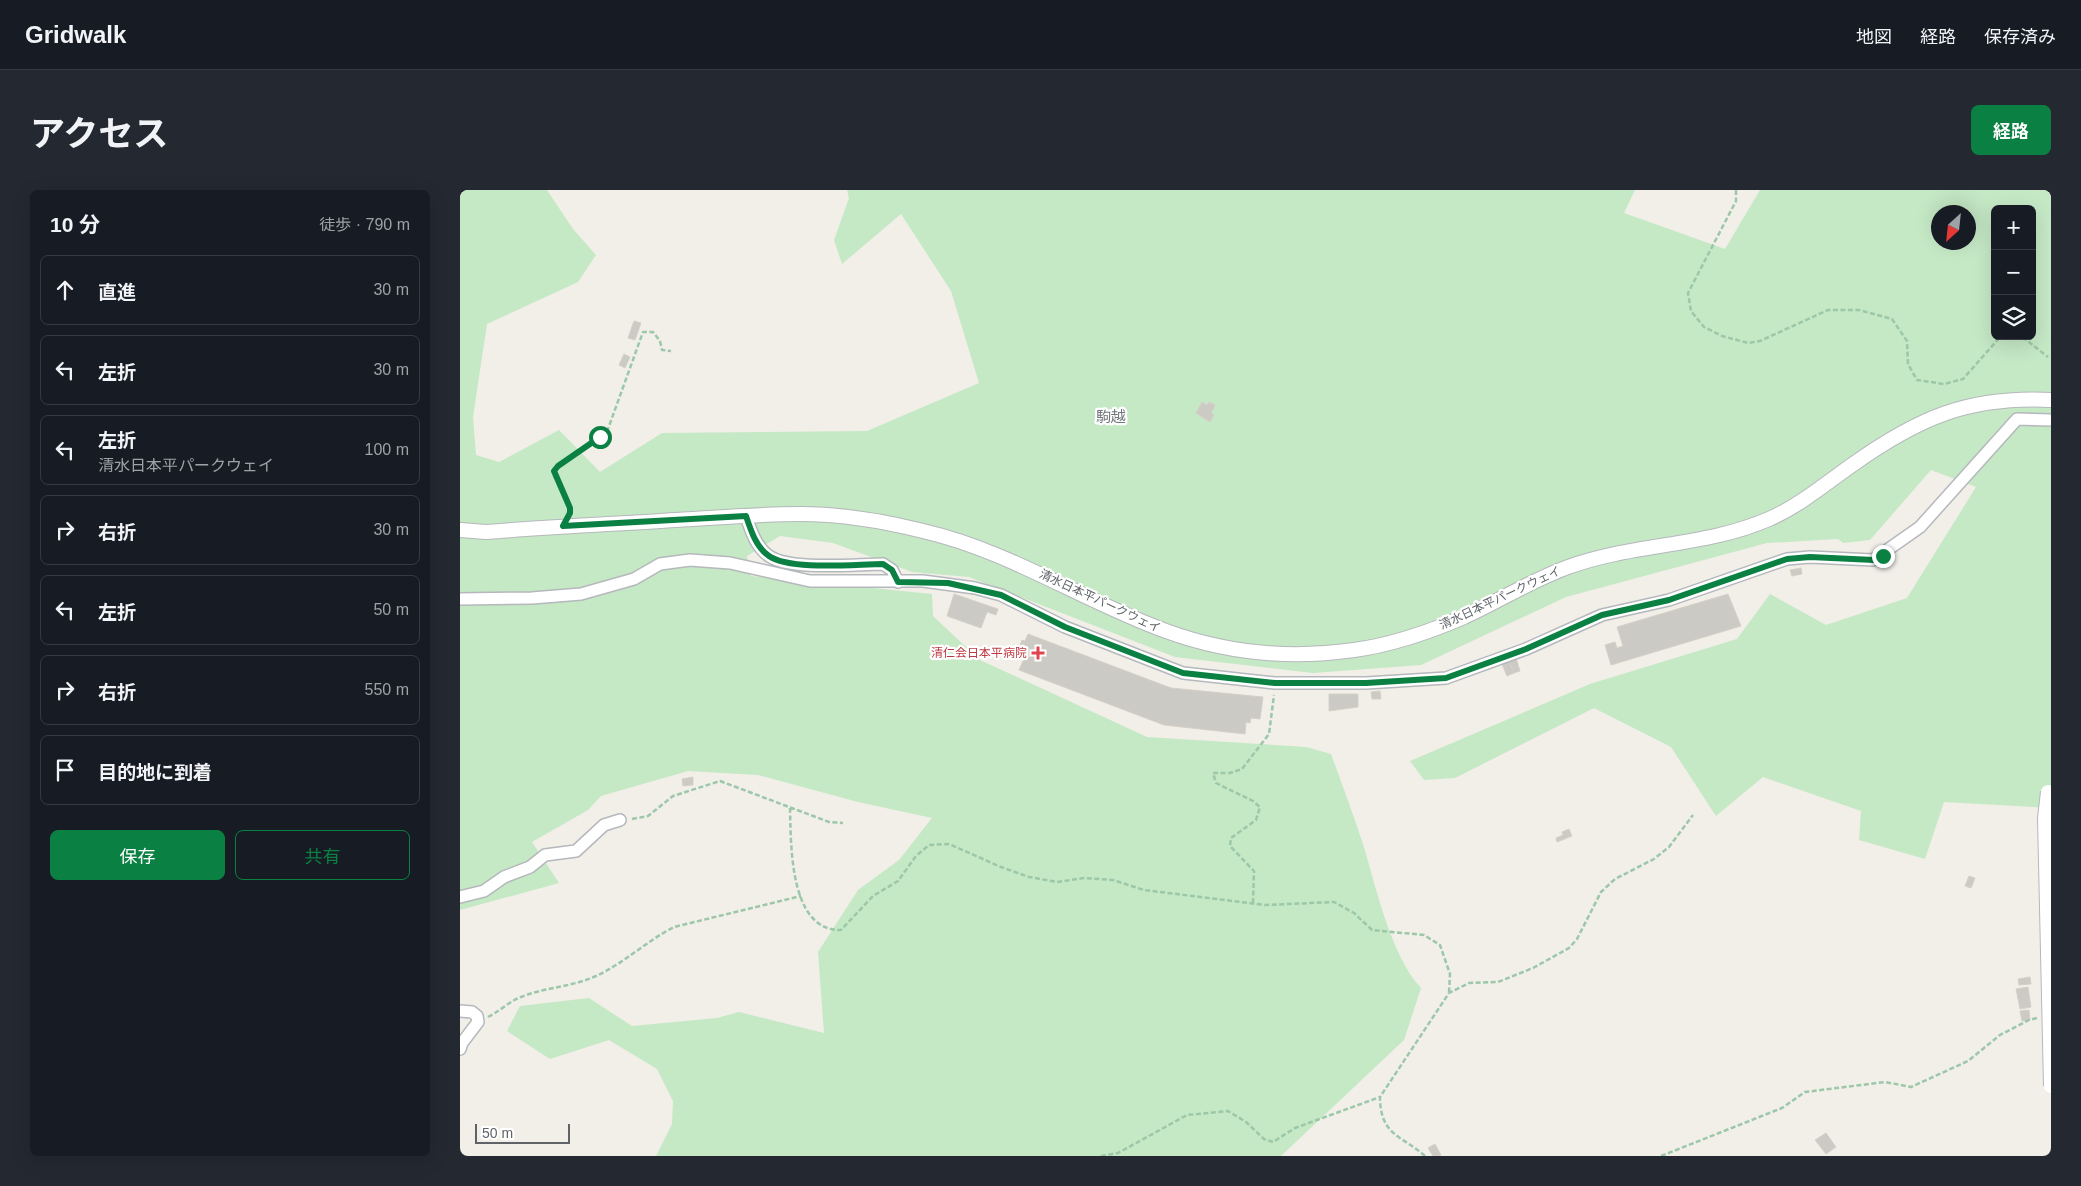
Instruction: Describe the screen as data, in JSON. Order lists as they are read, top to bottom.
{
  "streets": {
    "street": ["清水日本平パークウェイ"]
  },
  "districts": ["駒越"],
  "places": {
    "health": ["清仁会日本平病院"]
  },
  "scale_bar": "50 m",
  "north": "bottom left",
  "page": {
    "header": "Gridwalk",
    "nav": ["地図", "経路", "保存済み"],
    "title": "アクセス",
    "buttons": [
      "経路",
      ["保存", "共有"]
    ],
    "heading": ["10 分", "徒歩 · 790 m"],
    "map_buttons": ["+", "−"],
    "list": [
      ["直進", "30 m"],
      ["左折", "30 m"],
      ["左折", "清水日本平パークウェイ", "100 m"],
      ["右折", "30 m"],
      ["左折", "50 m"],
      ["右折", "550 m"],
      "目的地に到着"
    ],
    "scale": "50 m"
  }
}
